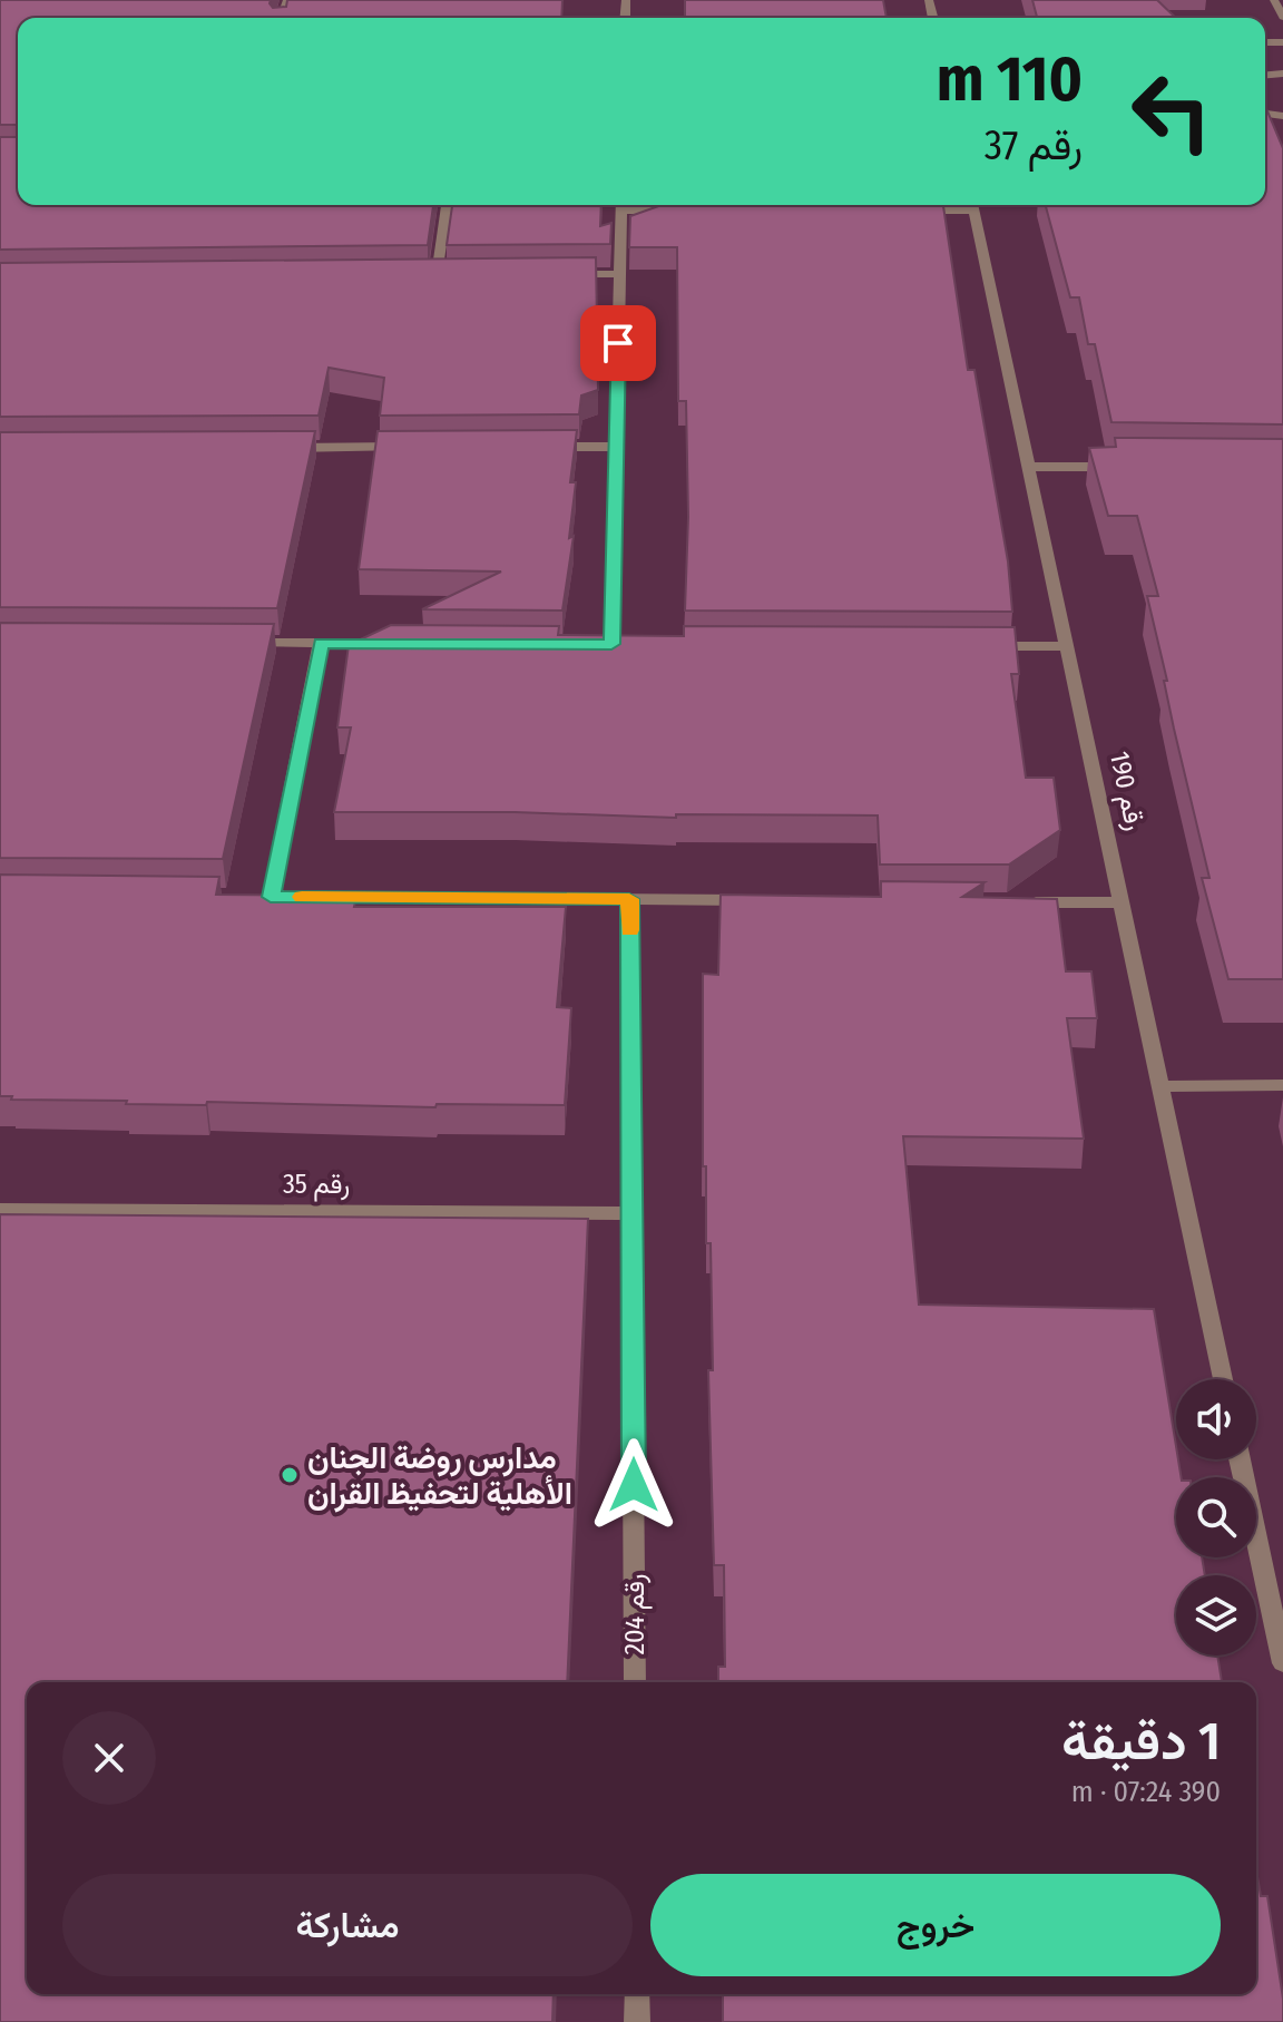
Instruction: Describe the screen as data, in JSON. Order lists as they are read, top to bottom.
{
  "streets": {
    "street": ["رقم 190", "رقم 35", "رقم 204"]
  },
  "crossings": [
    ["رقم 35", "رقم 204"]
  ],
  "places": ["مدارس روضة الجنان الأهلية لتحفيظ القران"],
  "page": {
    "turn": ["110 m", "رقم 37"],
    "heading": ["1 دقيقة", "390 m · 07:24"],
    "buttons": ["خروج", "مشاركة"]
  }
}
